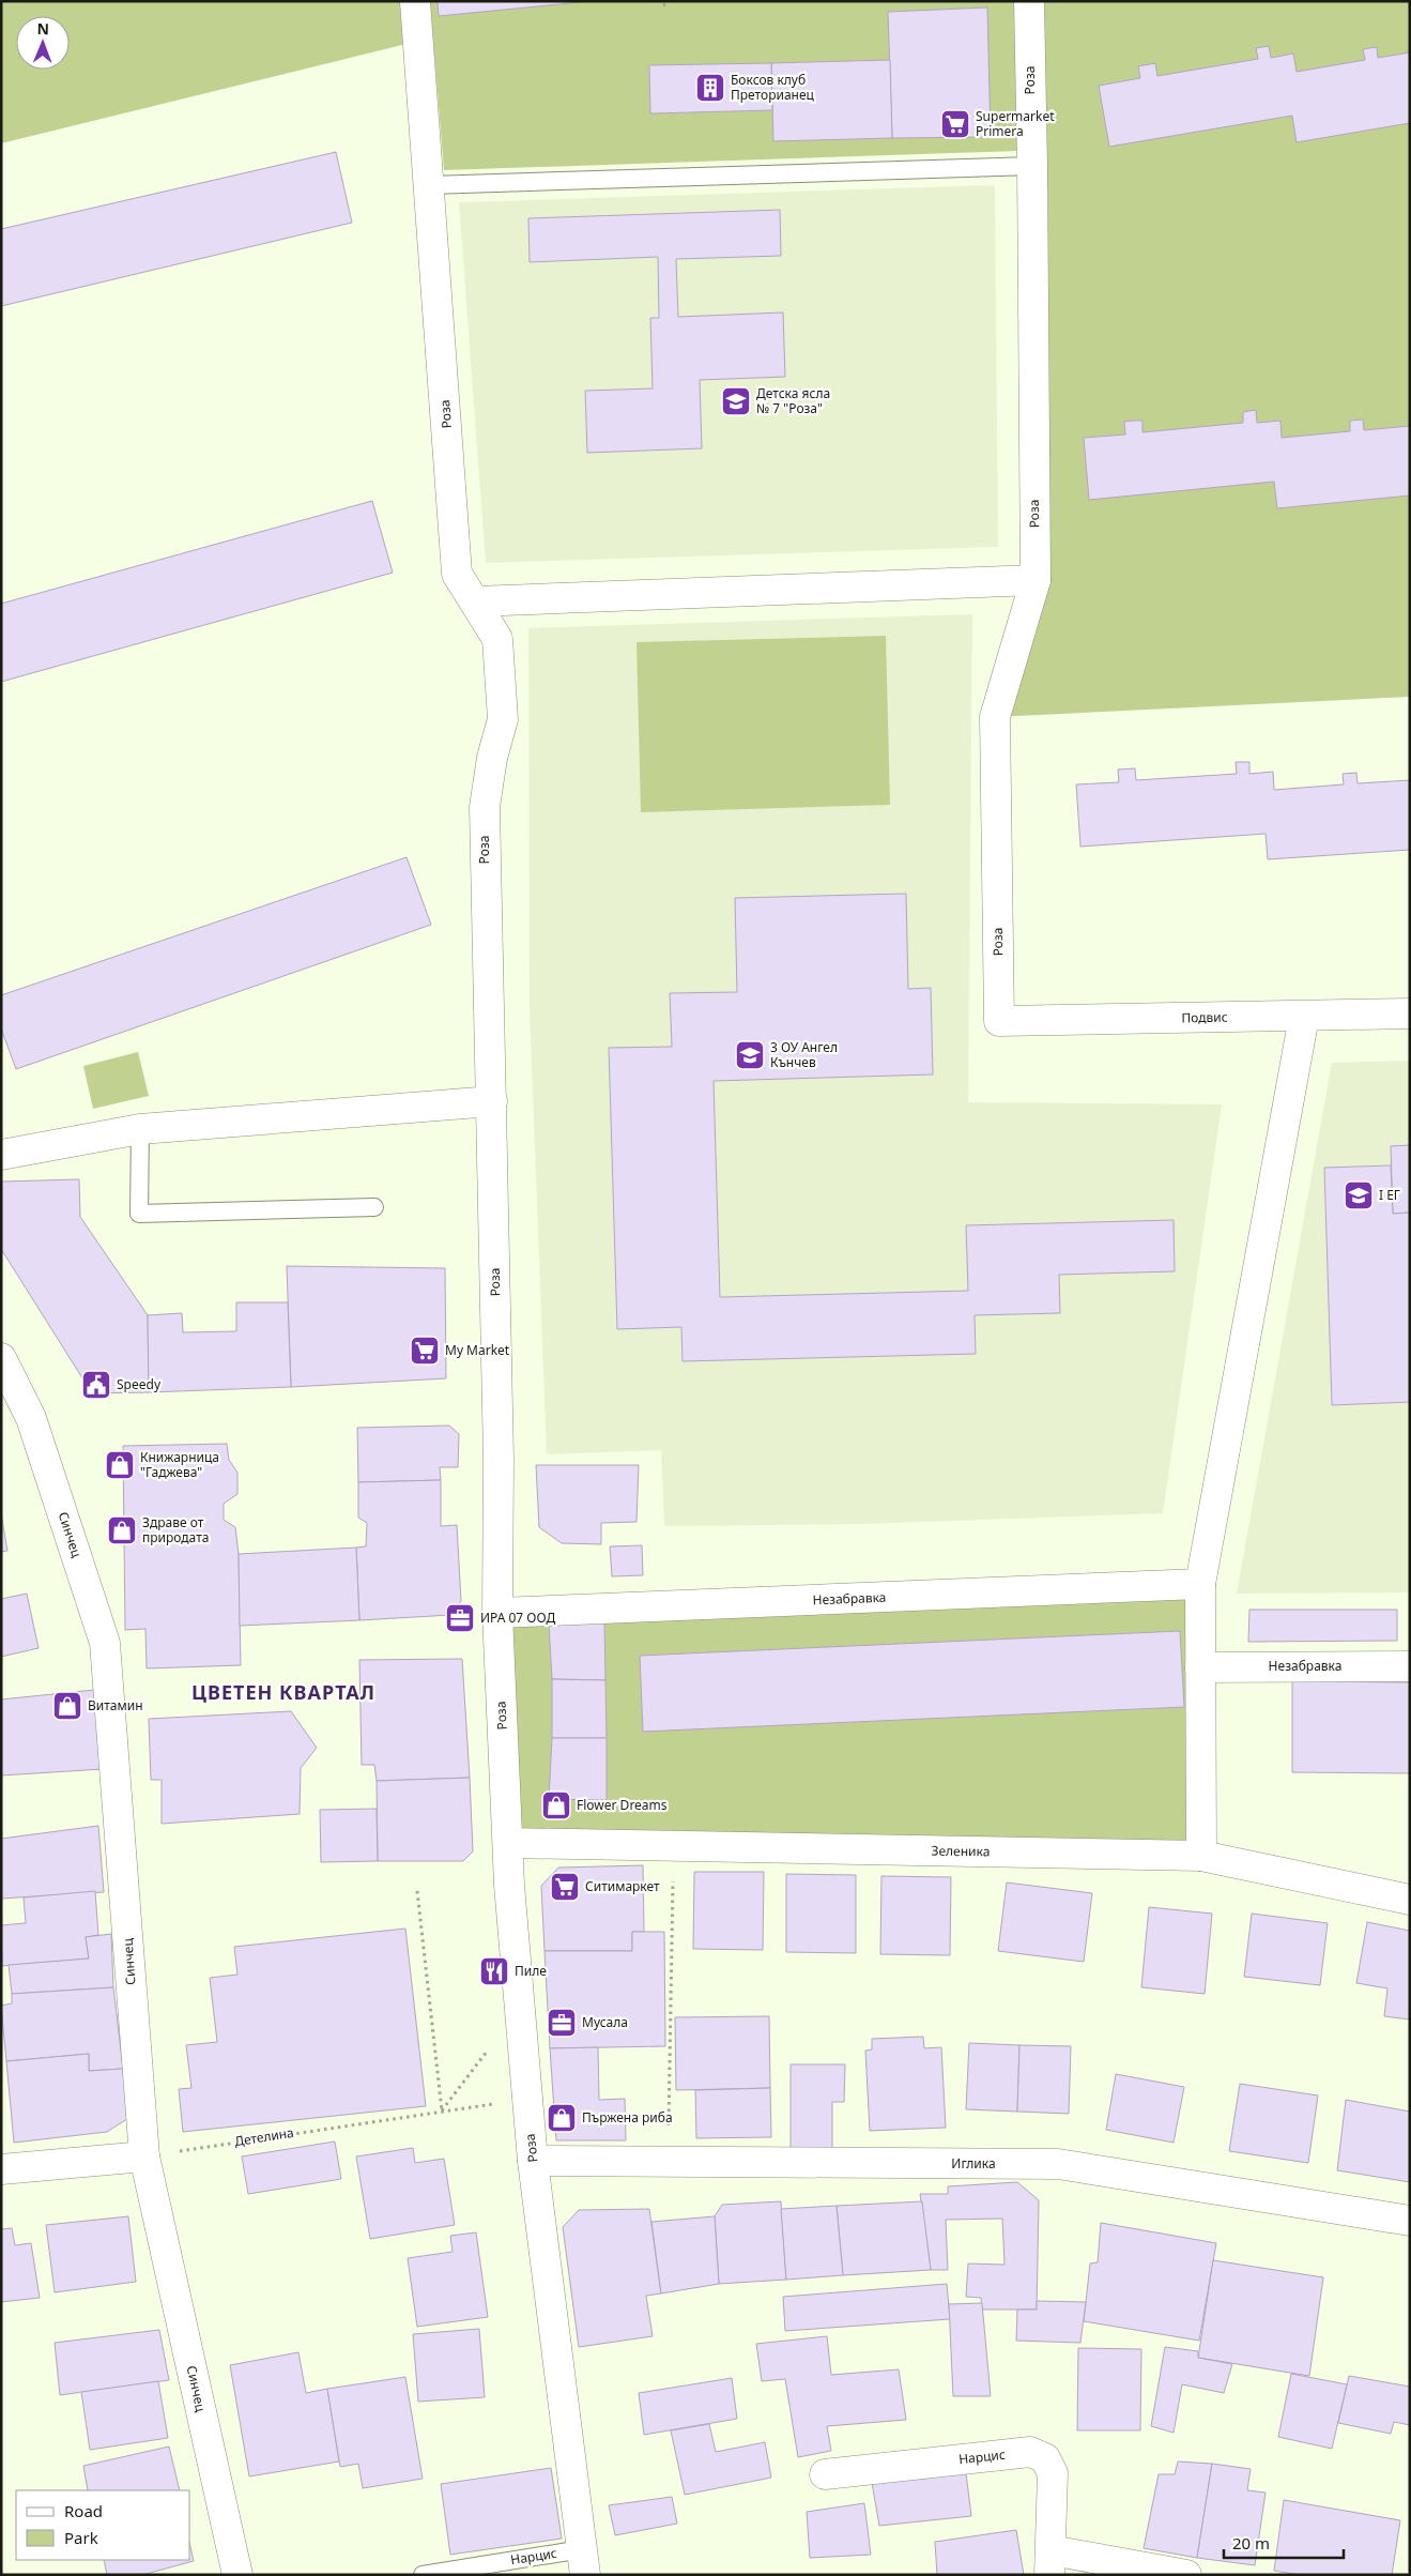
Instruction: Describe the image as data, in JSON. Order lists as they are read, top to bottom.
{
  "streets": {
    "street": [
      "Роза",
      "Подвис",
      "Синчец",
      "Незабравка",
      "Зеленика",
      "Иглика",
      "Нарцис"
    ],
    "path": ["Детелина"]
  },
  "crossings": [
    ["Роза", "Подвис"],
    ["Роза", "Незабравка"],
    ["Роза", "Зеленика"],
    ["Роза", "Детелина"],
    ["Роза", "Иглика"],
    ["Роза", "Нарцис"],
    ["Синчец", "Детелина"]
  ],
  "districts": ["ЦВЕТЕН КВАРТАЛ"],
  "places": {
    "building": ["Боксов клуб Преторианец"],
    "supermarket": ["Supermarket Primera", "My Market", "Ситимаркет"],
    "school or university": ["Детска ясла № 7 \"Роза\"", "3 ОУ Ангел Кънчев", "I ЕГ"],
    "public building": ["Speedy"],
    "shop": [
      "Книжарница \"Гаджева\"",
      "Здраве от природата",
      "Витамин",
      "Flower Dreams",
      "Пържена риба"
    ],
    "office": ["ИРА 07 ООД", "Мусала"],
    "restaurant": ["Пиле"]
  },
  "legend": ["Road", "Park"],
  "scale_bar": "20 m",
  "north": "top"
}
